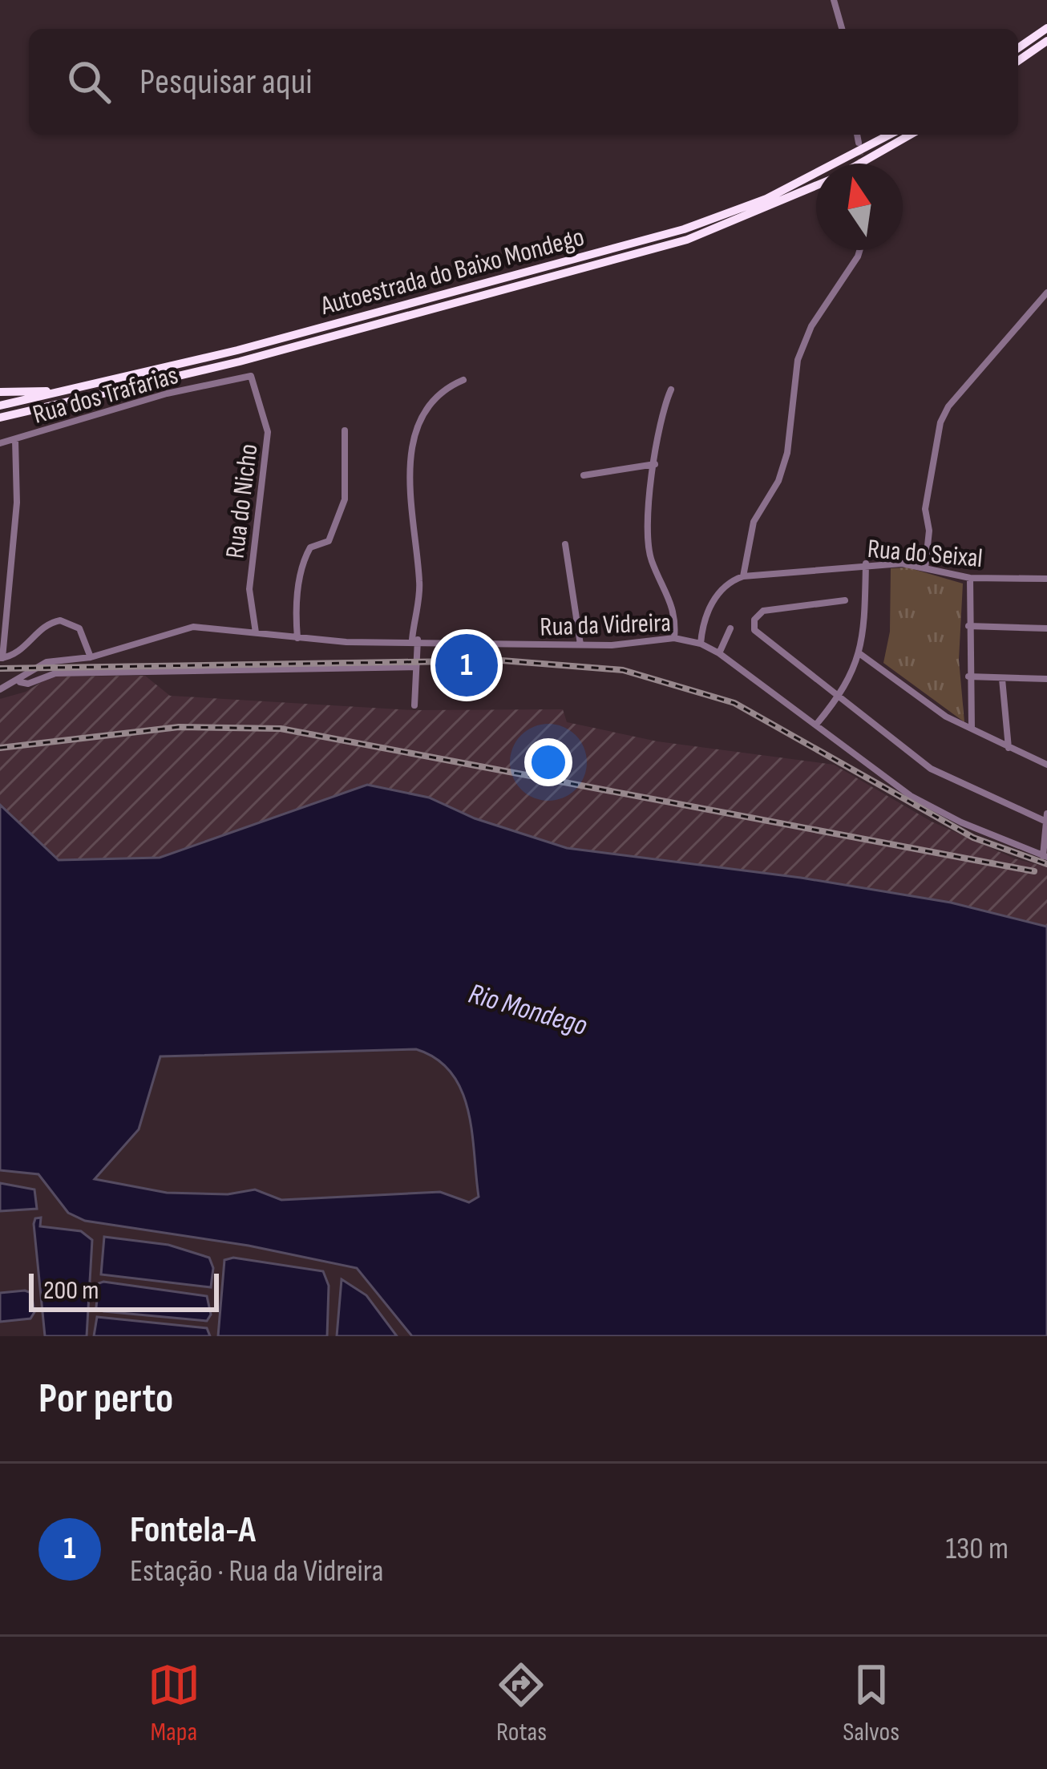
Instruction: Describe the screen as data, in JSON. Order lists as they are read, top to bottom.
{
  "streets": {
    "highway": ["Autoestrada do Baixo Mondego"],
    "street": [
      "Rua dos Trafarias",
      "Rua do Nicho",
      "Rua do Seixal",
      "Rua da Vidreira"
    ]
  },
  "crossings": [
    ["Rua dos Trafarias", "Rua do Nicho"],
    ["Rua do Nicho", "Rua da Vidreira"]
  ],
  "water": ["Rio Mondego"],
  "scale_bar": "200 m",
  "north": "top",
  "page": {
    "search": "Pesquisar aqui",
    "pins": "1",
    "scale": "200 m",
    "heading": "Por perto",
    "list": [
      {
        "mark": "1",
        "name": "Fontela-A",
        "note": "Estação · Rua da Vidreira",
        "value": "130 m"
      }
    ],
    "nav": ["Mapa", "Rotas", "Salvos"]
  }
}
